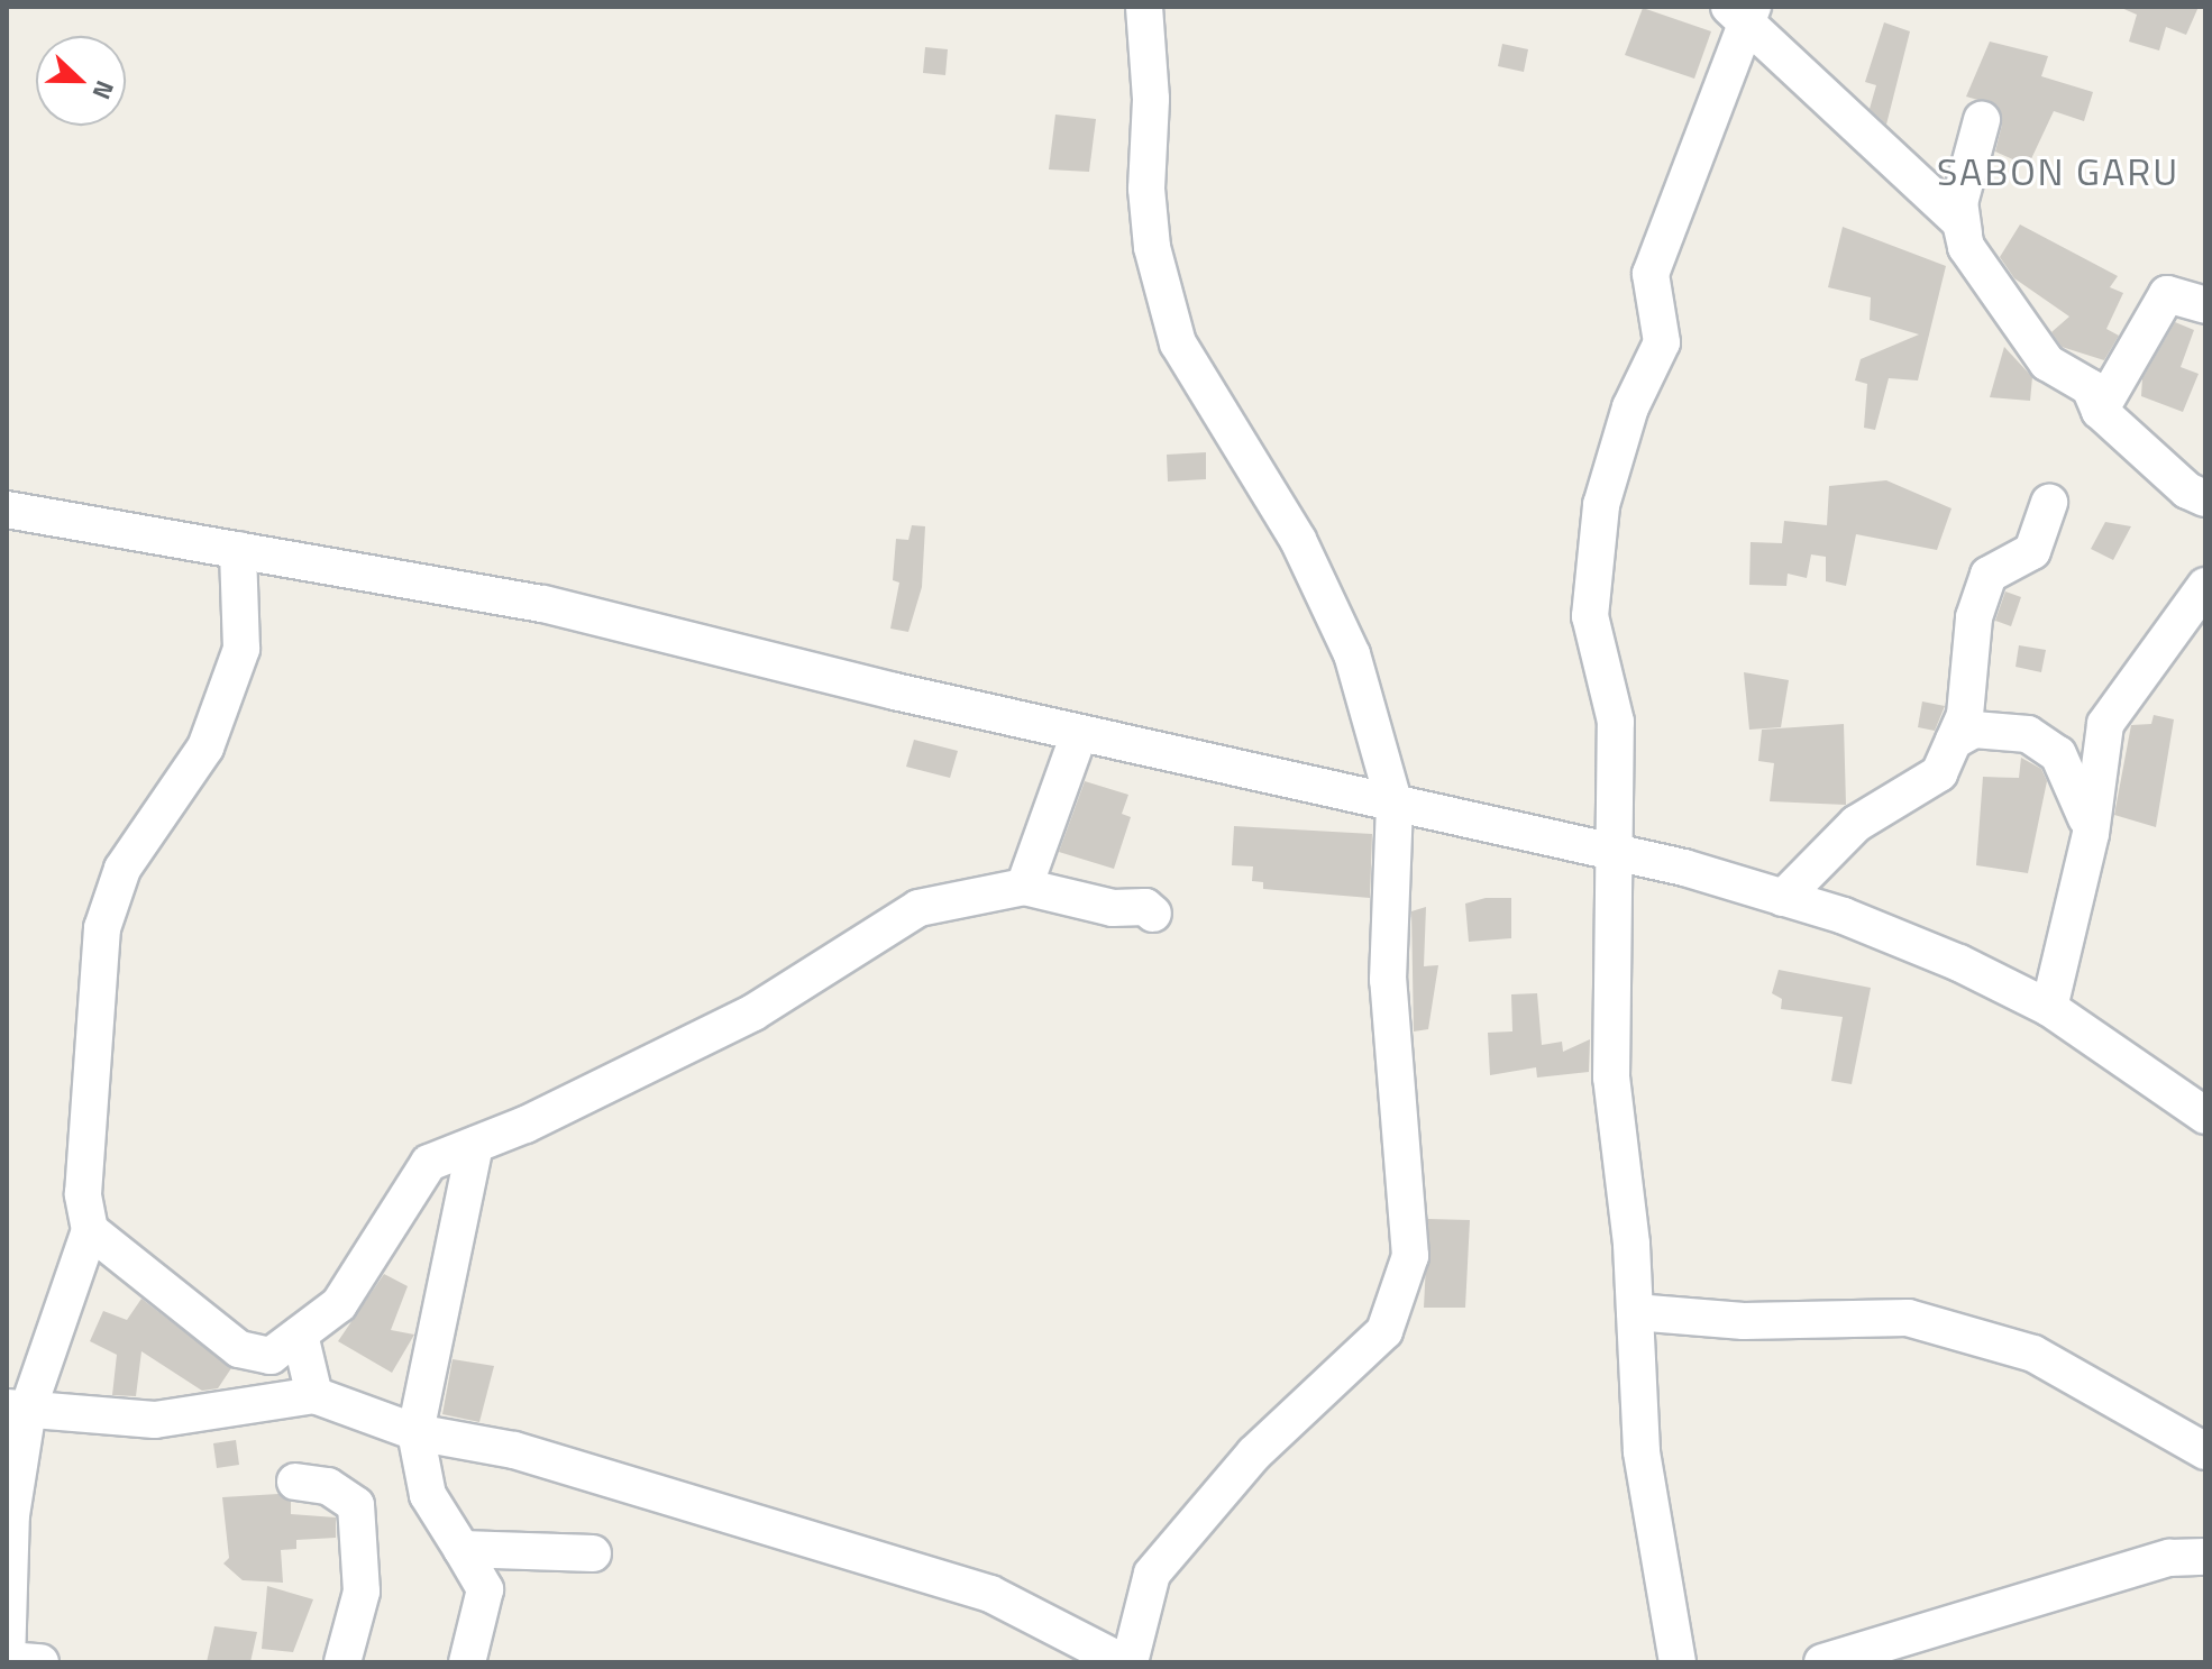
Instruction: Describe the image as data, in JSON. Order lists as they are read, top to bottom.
{
  "districts": ["SABON GARU"],
  "north": "right"
}
